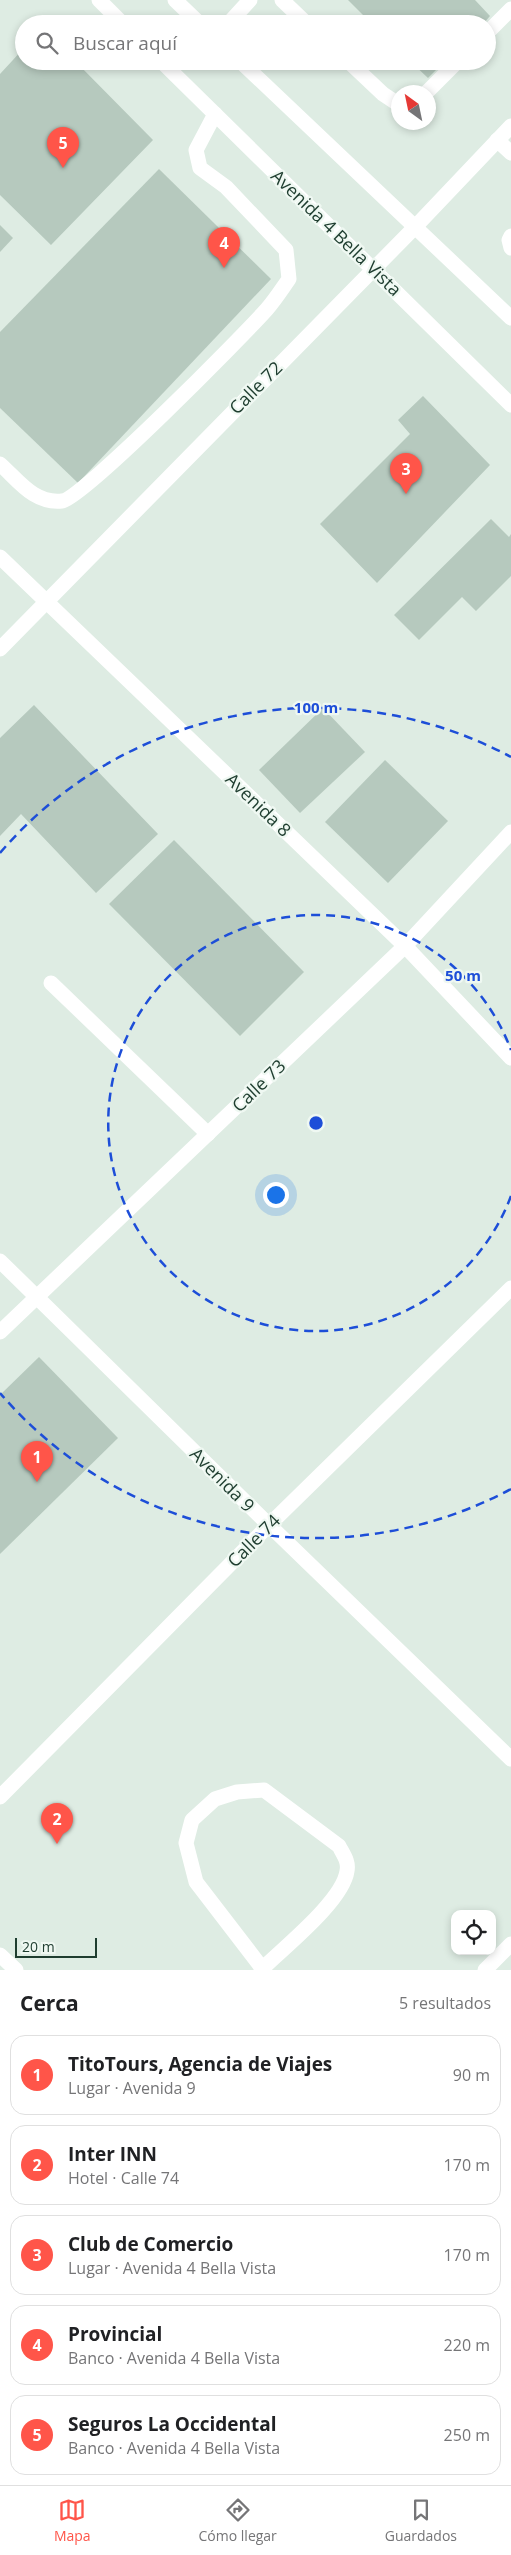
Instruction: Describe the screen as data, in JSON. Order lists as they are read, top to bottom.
{
  "streets": {
    "street": [
      "Avenida 4 Bella Vista",
      "Calle 72",
      "Avenida 8",
      "Calle 73",
      "Avenida 9",
      "Calle 74"
    ]
  },
  "crossings": [
    ["Avenida 4 Bella Vista", "Calle 72"],
    ["Calle 72", "Avenida 8"],
    ["Avenida 8", "Calle 73"],
    ["Calle 73", "Avenida 9"],
    ["Avenida 9", "Calle 74"]
  ],
  "scale_bar": "20 m",
  "north": "top left",
  "page": {
    "search": "Buscar aquí",
    "pins": [
      "5",
      "4",
      "3",
      "1",
      "2"
    ],
    "scale": "20 m",
    "heading": ["Cerca", "5 resultados"],
    "list": [
      {
        "mark": "1",
        "name": "TitoTours, Agencia de Viajes",
        "note": "Lugar · Avenida 9",
        "value": "90 m"
      },
      {
        "mark": "2",
        "name": "Inter INN",
        "note": "Hotel · Calle 74",
        "value": "170 m"
      },
      {
        "mark": "3",
        "name": "Club de Comercio",
        "note": "Lugar · Avenida 4 Bella Vista",
        "value": "170 m"
      },
      {
        "mark": "4",
        "name": "Provincial",
        "note": "Banco · Avenida 4 Bella Vista",
        "value": "220 m"
      },
      {
        "mark": "5",
        "name": "Seguros La Occidental",
        "note": "Banco · Avenida 4 Bella Vista",
        "value": "250 m"
      }
    ],
    "nav": ["Mapa", "Cómo llegar", "Guardados"]
  },
  "rings": ["100 m", "50 m"]
}
